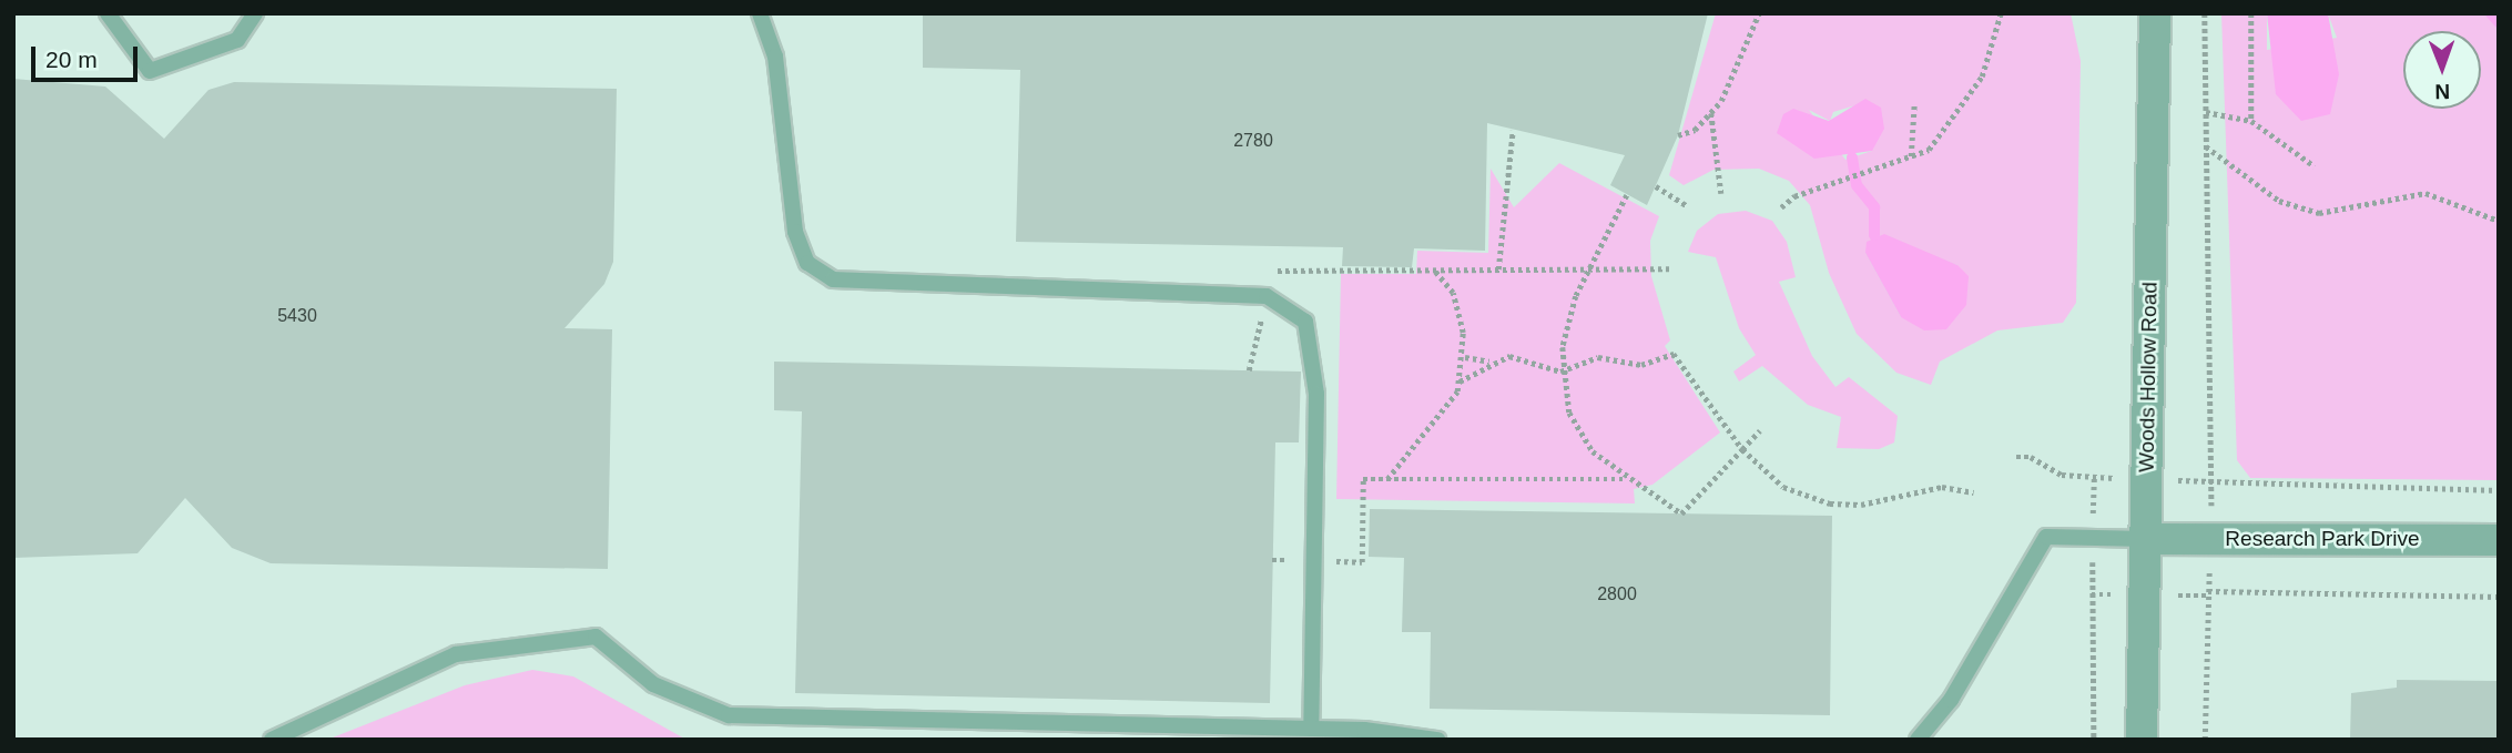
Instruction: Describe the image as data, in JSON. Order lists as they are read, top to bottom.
{
  "streets": {
    "street": ["Woods Hollow Road", "Research Park Drive"]
  },
  "crossings": [
    ["Woods Hollow Road", "Research Park Drive"]
  ],
  "house_numbers": ["2780", "5430", "2800"],
  "scale_bar": "20 m",
  "north": "bottom"
}
